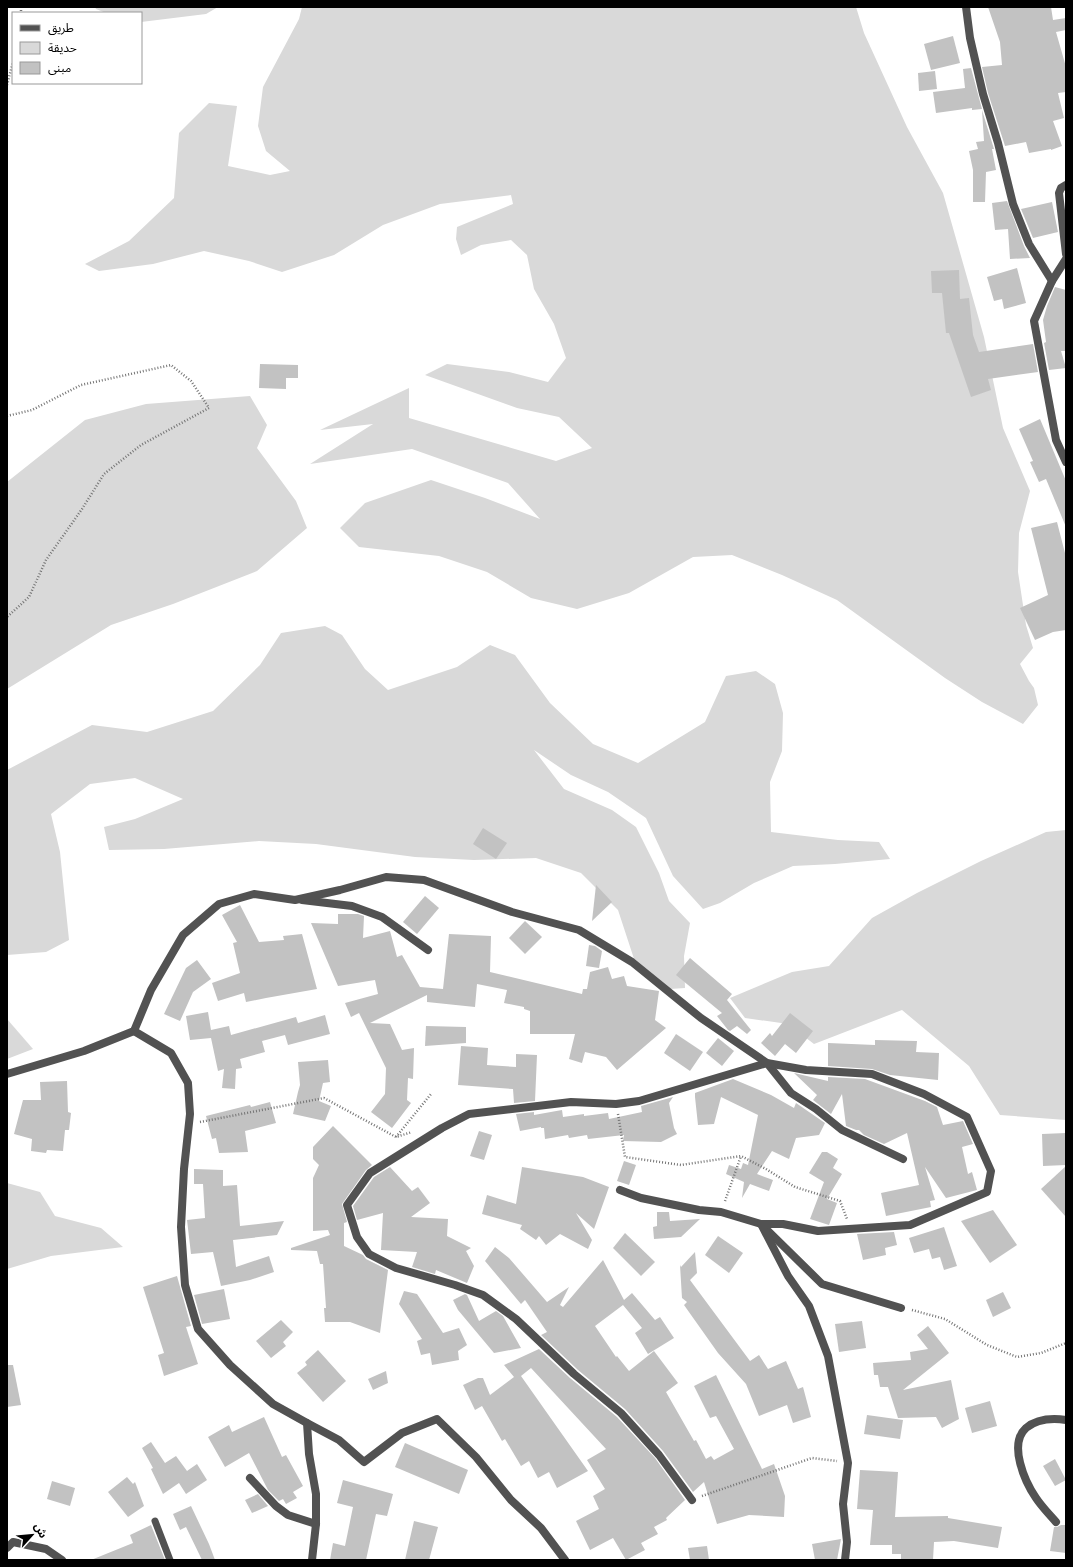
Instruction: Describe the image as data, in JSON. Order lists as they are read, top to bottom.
{
  "legend": ["طريق", "حديقة", "مبنى"],
  "north": "top right"
}
